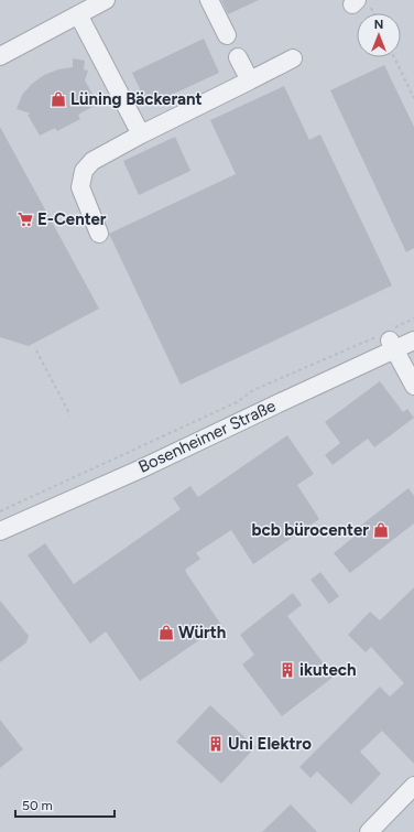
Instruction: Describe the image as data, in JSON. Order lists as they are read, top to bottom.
{
  "streets": {
    "street": ["Bosenheimer Straße"]
  },
  "places": {
    "shop": ["Lüning Bäckerant", "bcb bürocenter", "Würth"],
    "supermarket": ["E-Center"],
    "building": ["ikutech", "Uni Elektro"]
  },
  "scale_bar": "50 m",
  "north": "top"
}
